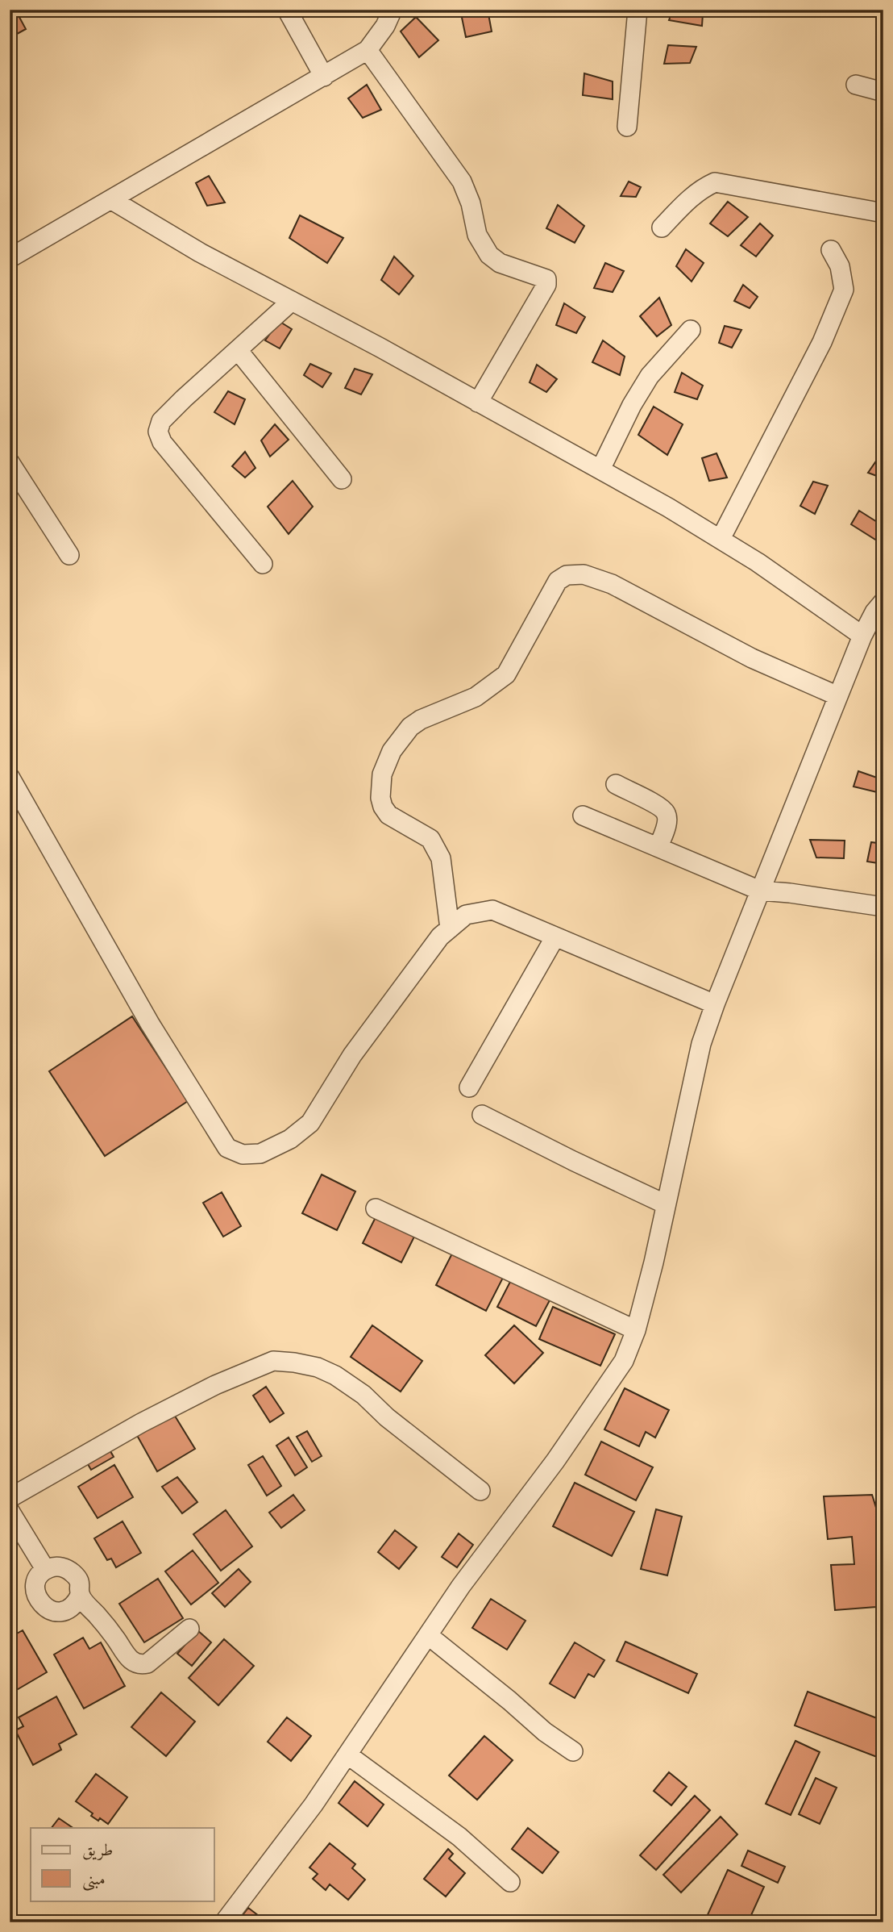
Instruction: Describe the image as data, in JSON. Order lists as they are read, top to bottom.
{
  "legend": ["طريق", "مبنى"]
}
